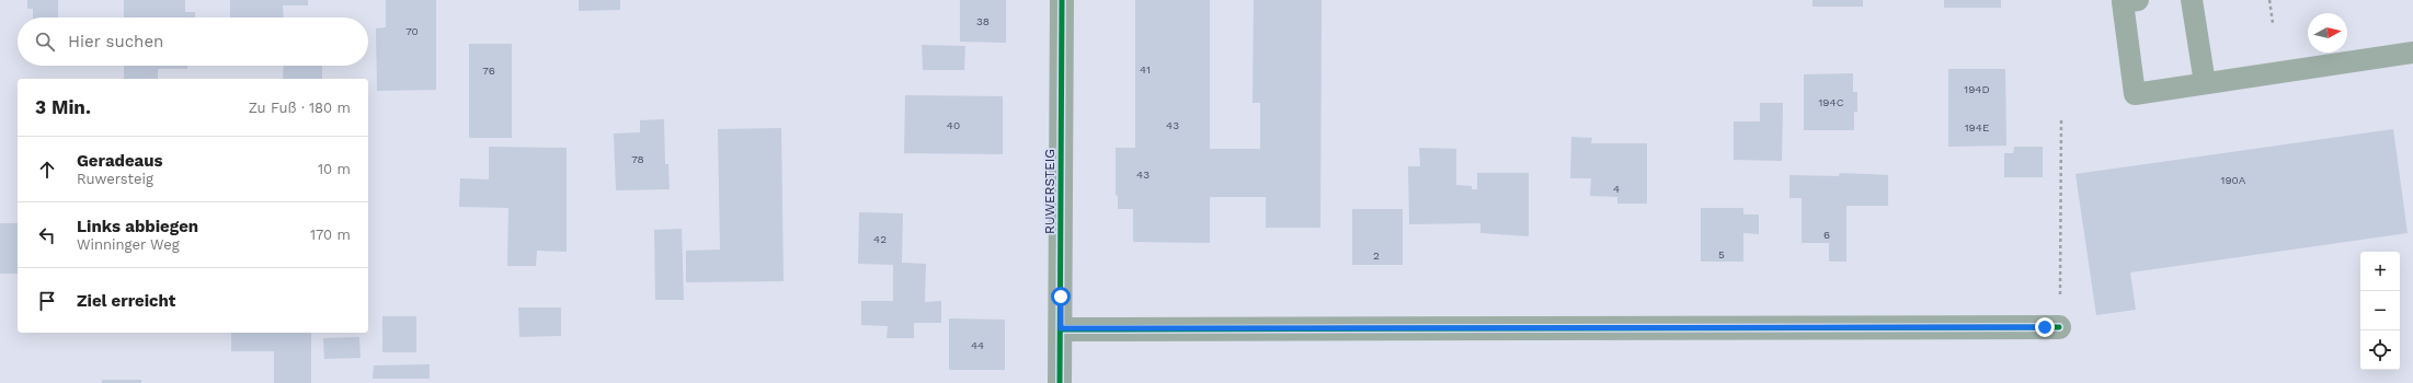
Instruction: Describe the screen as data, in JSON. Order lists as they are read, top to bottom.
{
  "streets": {
    "street": ["RUWERSTEIG"]
  },
  "house_numbers": [
    "38",
    "70",
    "41",
    "76",
    "194D",
    "194C",
    "40",
    "43",
    "194E",
    "78",
    "43",
    "190A",
    "4",
    "6",
    "42",
    "5",
    "2",
    "44"
  ],
  "north": "right",
  "page": {
    "search": "Hier suchen",
    "heading": ["3 Min.", "Zu Fuß · 180 m"],
    "list": [
      ["Geradeaus", "Ruwersteig", "10 m"],
      ["Links abbiegen", "Winninger Weg", "170 m"],
      "Ziel erreicht"
    ],
    "map_buttons": ["+", "−"]
  }
}
